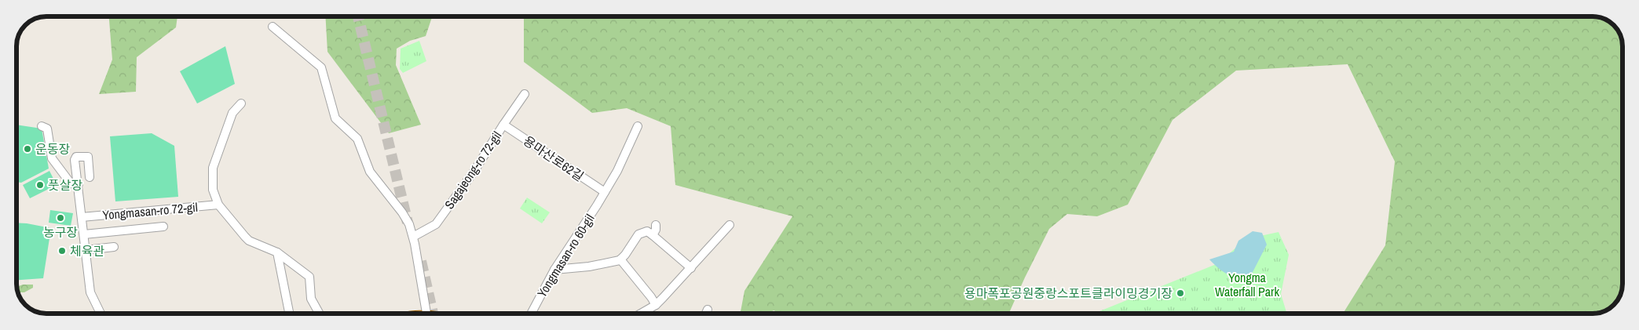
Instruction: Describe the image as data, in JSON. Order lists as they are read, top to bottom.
{
  "streets": {
    "street": [
      "용마산로62길",
      "Sagajeong-ro 72-gil",
      "Yongmasan-ro 72-gil",
      "Yongmasan-ro 60-gil"
    ]
  },
  "crossings": [
    ["용마산로62길", "Sagajeong-ro 72-gil"],
    ["용마산로62길", "Yongmasan-ro 60-gil"]
  ],
  "parks": ["Yongma Waterfall Park"],
  "places": [
    "운동장",
    "풋살장",
    "농구장",
    "체육관",
    "용마폭포공원중랑스포트클라이밍경기장"
  ]
}
